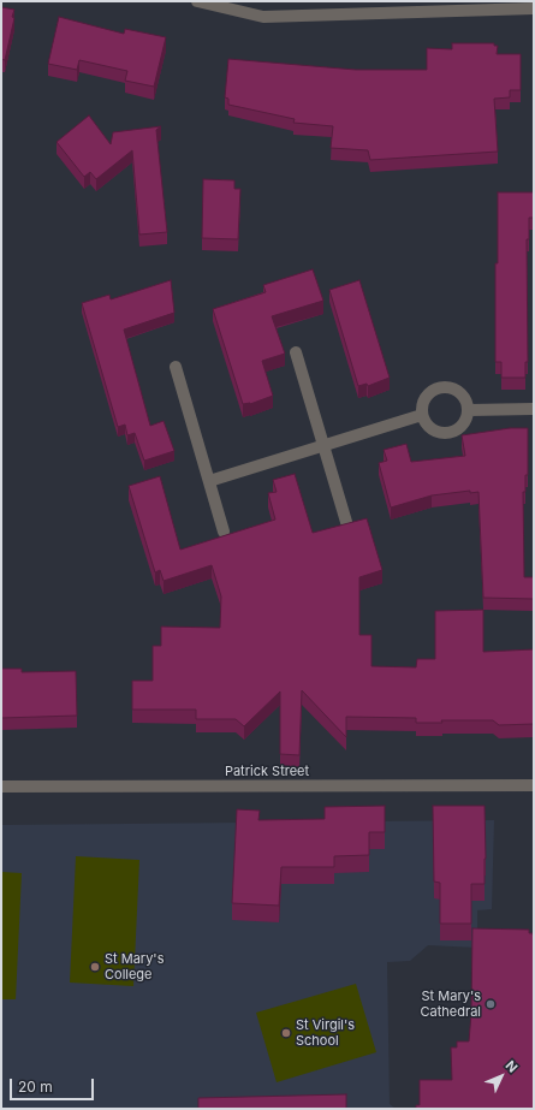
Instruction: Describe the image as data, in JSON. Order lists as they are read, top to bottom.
{
  "streets": {
    "street": ["Patrick Street"]
  },
  "places": ["St Mary's College", "St Mary's Cathedral", "St Virgil's School"],
  "scale_bar": "20 m",
  "north": "top right"
}
